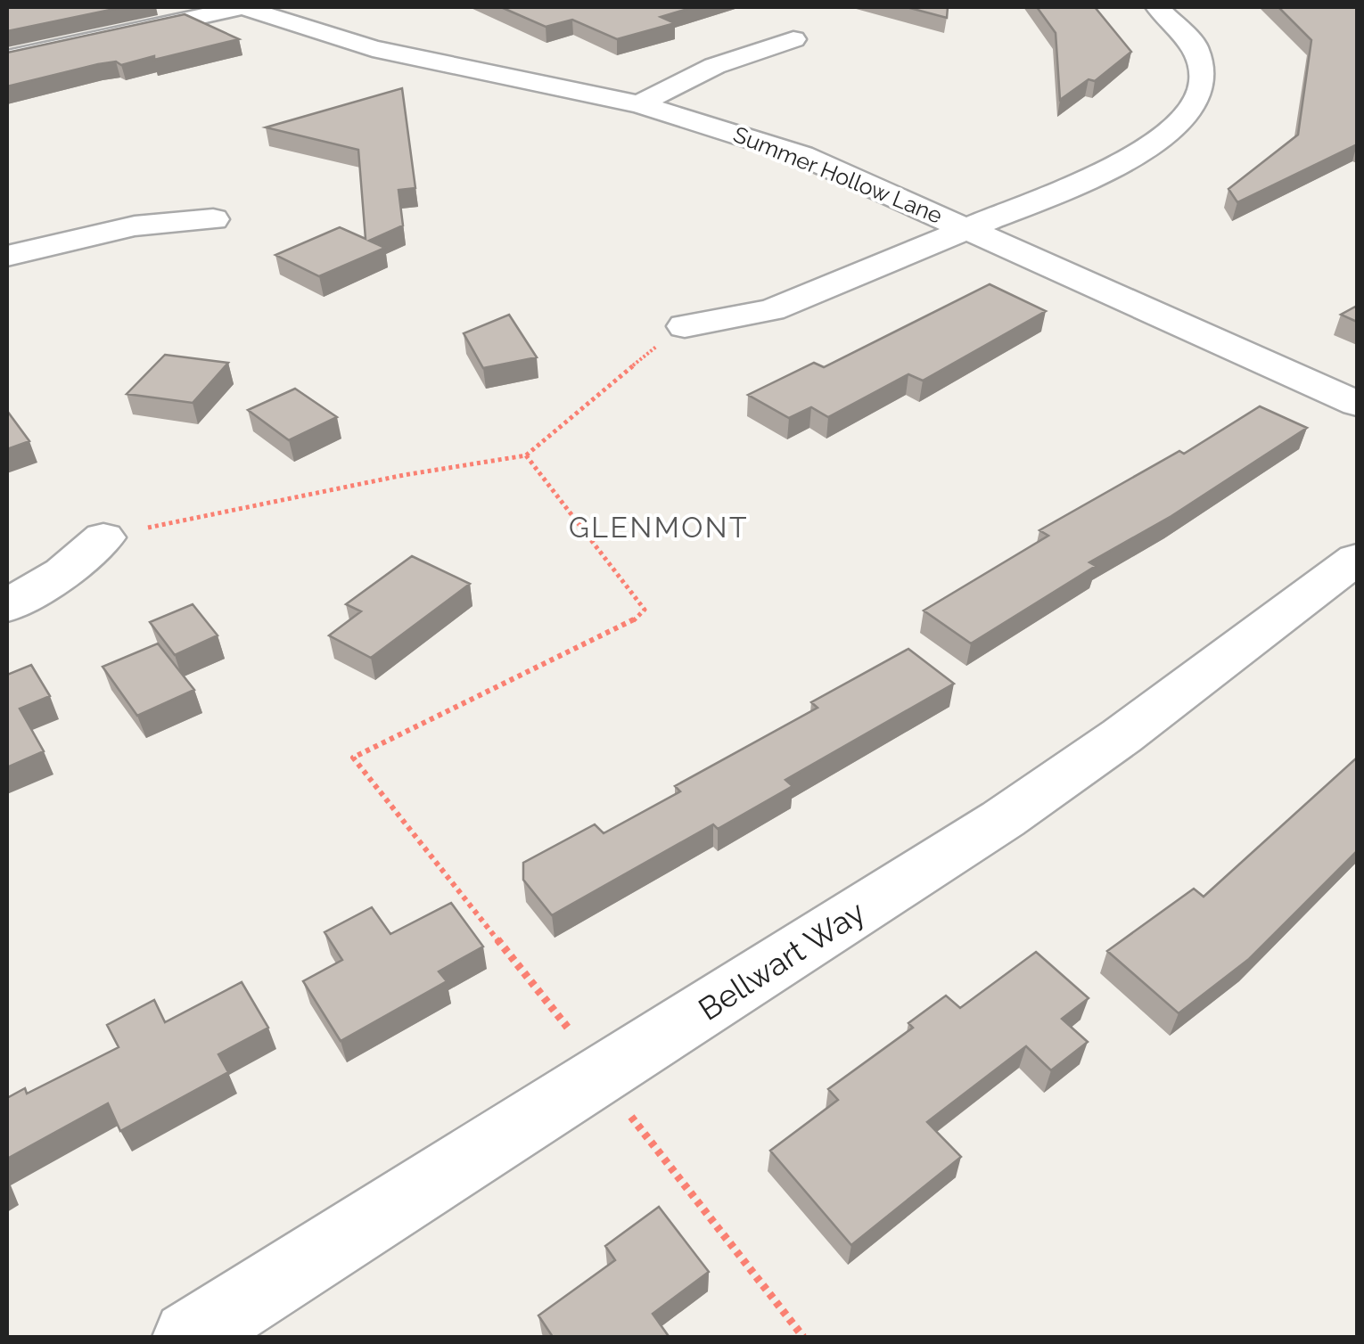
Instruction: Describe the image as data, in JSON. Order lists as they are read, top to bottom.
{
  "streets": {
    "street": ["Summer Hollow Lane", "Bellwart Way"]
  },
  "districts": ["GLENMONT"]
}
